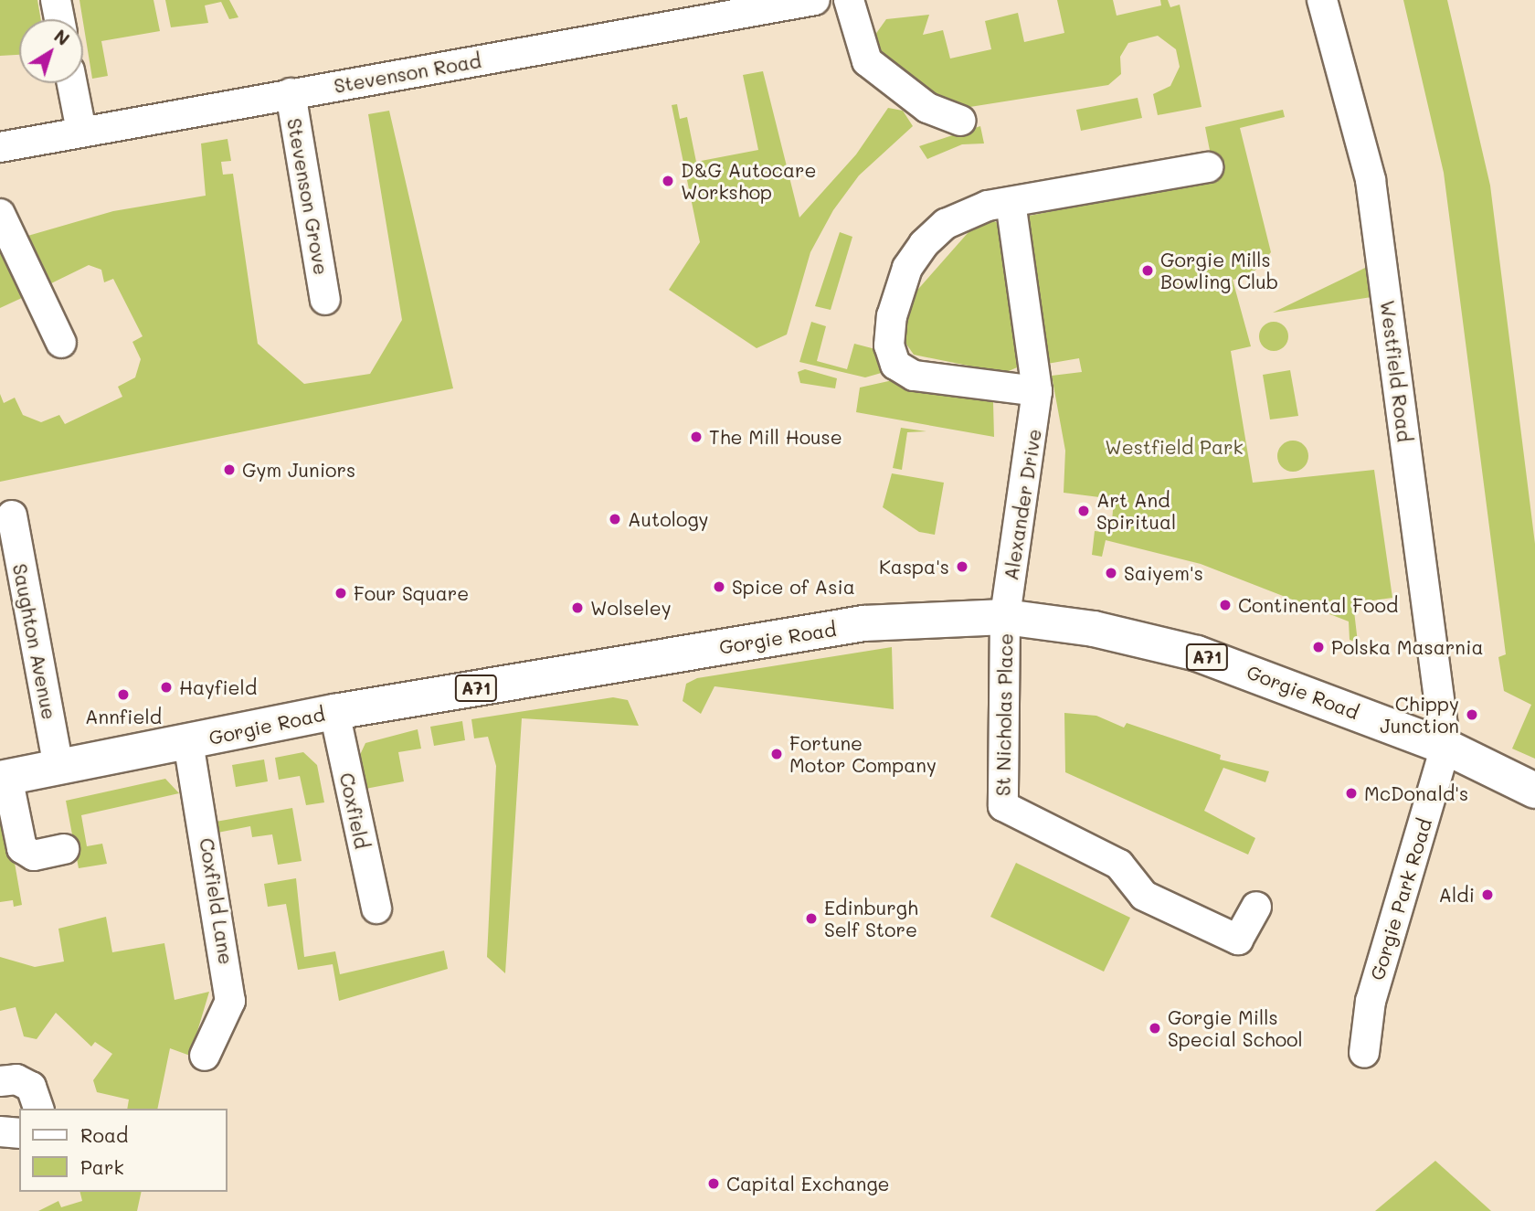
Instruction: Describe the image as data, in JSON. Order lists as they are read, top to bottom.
{
  "streets": {
    "main road": ["Gorgie Road", "A71"],
    "street": [
      "Stevenson Road",
      "Stevenson Grove",
      "Westfield Road",
      "Alexander Drive",
      "Saughton Avenue",
      "St Nicholas Place",
      "Coxfield",
      "Gorgie Park Road",
      "Coxfield Lane"
    ]
  },
  "crossings": [
    ["Stevenson Road", "Stevenson Grove"],
    ["Westfield Road", "Gorgie Road"],
    ["Westfield Road", "Gorgie Park Road"],
    ["Alexander Drive", "Gorgie Road"],
    ["Alexander Drive", "St Nicholas Place"],
    ["Gorgie Road", "Saughton Avenue"],
    ["Gorgie Road", "St Nicholas Place"],
    ["Gorgie Road", "Coxfield"],
    ["Gorgie Road", "Gorgie Park Road"],
    ["Gorgie Road", "Coxfield Lane"]
  ],
  "parks": ["Westfield Park"],
  "places": [
    "D&G Autocare Workshop",
    "Gorgie Mills Bowling Club",
    "The Mill House",
    "Gym Juniors",
    "Art And Spiritual",
    "Autology",
    "Kaspa's",
    "Saiyem's",
    "Spice of Asia",
    "Four Square",
    "Continental Food",
    "Wolseley",
    "Polska Masarnia",
    "Hayfield",
    "Annfield",
    "Chippy Junction",
    "Fortune Motor Company",
    "McDonald's",
    "Aldi",
    "Edinburgh Self Store",
    "Gorgie Mills Special School",
    "Capital Exchange"
  ],
  "legend": ["Road", "Park"],
  "north": "top right"
}
